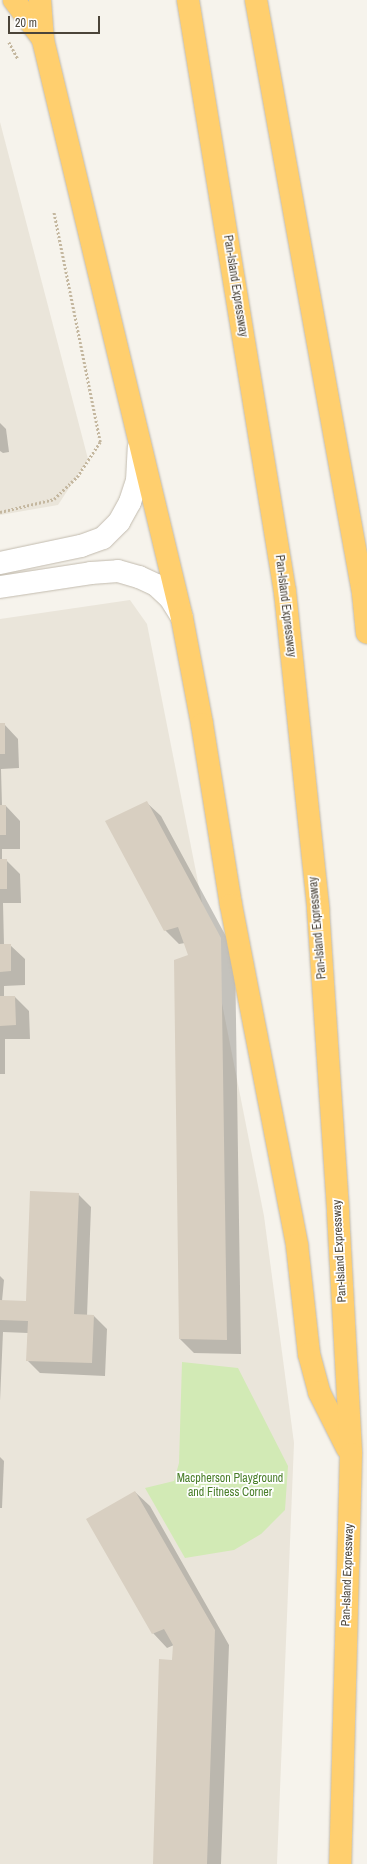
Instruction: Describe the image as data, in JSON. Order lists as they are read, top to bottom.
{
  "streets": {
    "highway": ["Pan-Island Expressway"]
  },
  "parks": ["Macpherson Playground and Fitness Corner"],
  "scale_bar": "20 m"
}
